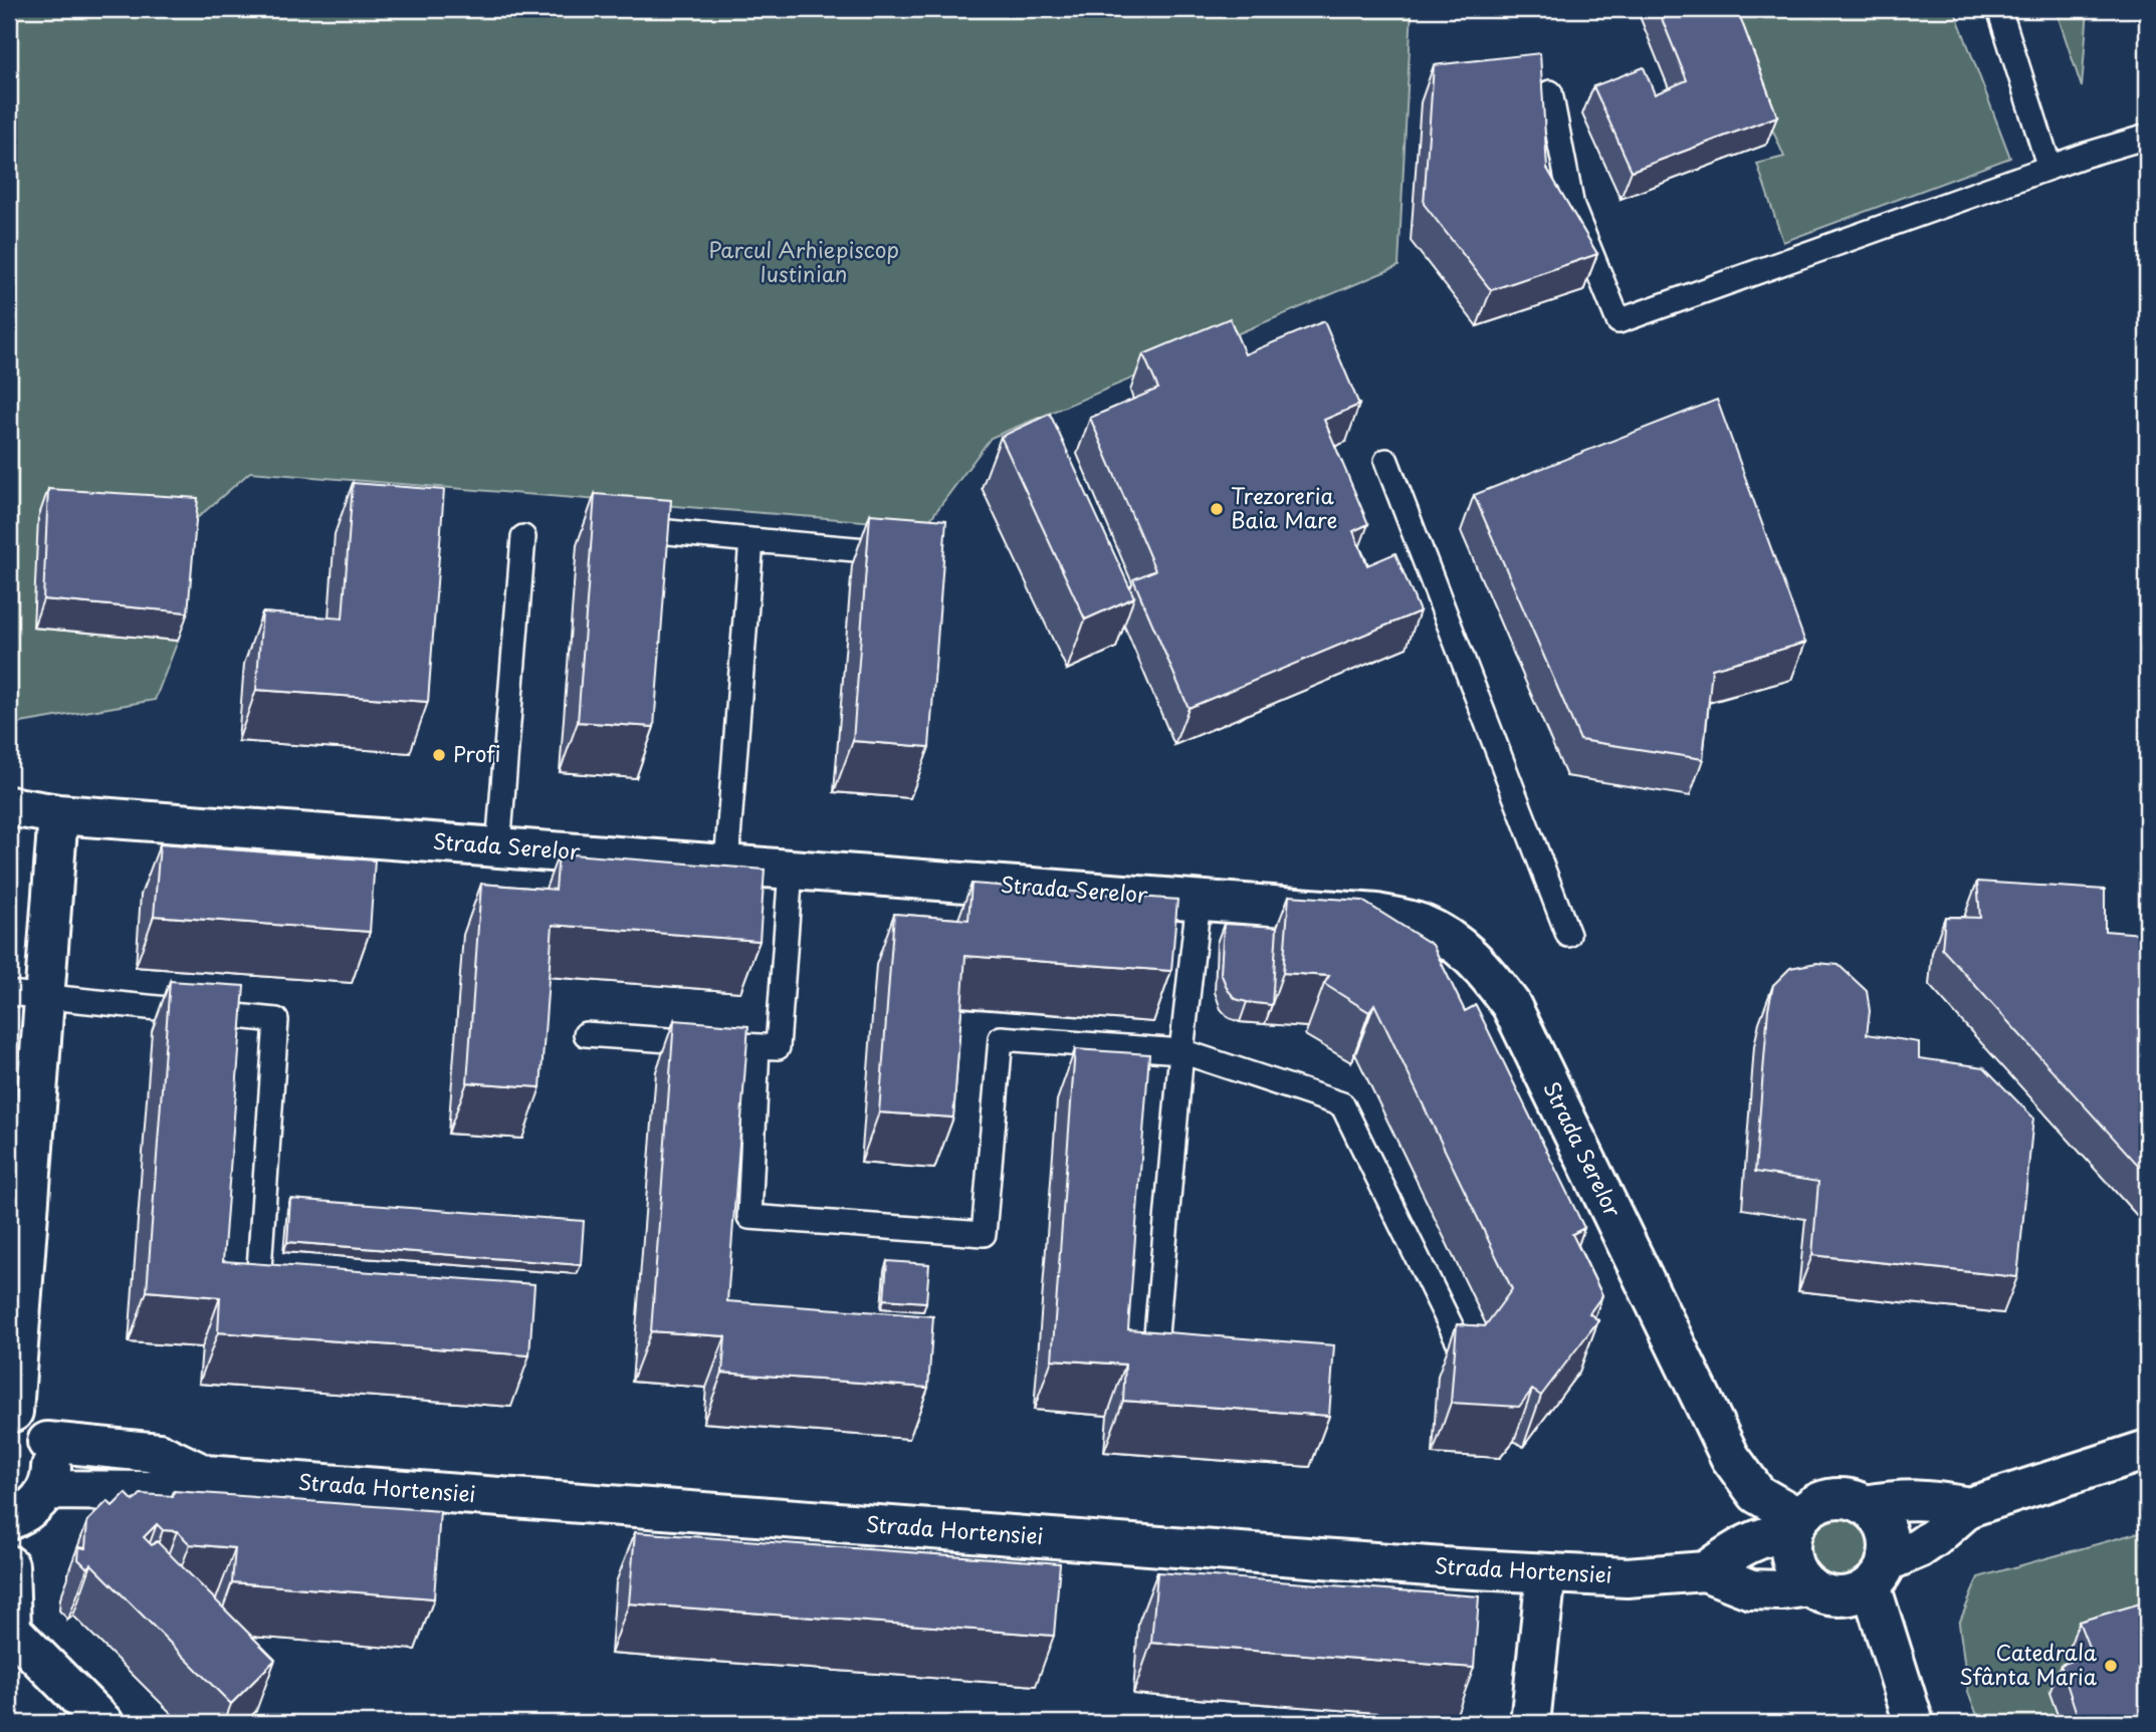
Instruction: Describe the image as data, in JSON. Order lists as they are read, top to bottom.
{
  "streets": {
    "street": ["Strada Serelor", "Strada Hortensiei"]
  },
  "crossings": [
    ["Strada Serelor", "Strada Hortensiei"]
  ],
  "parks": ["Parcul Arhiepiscop Iustinian"],
  "places": ["Trezoreria Baia Mare", "Profi", "Catedrala Sfânta Maria"]
}
